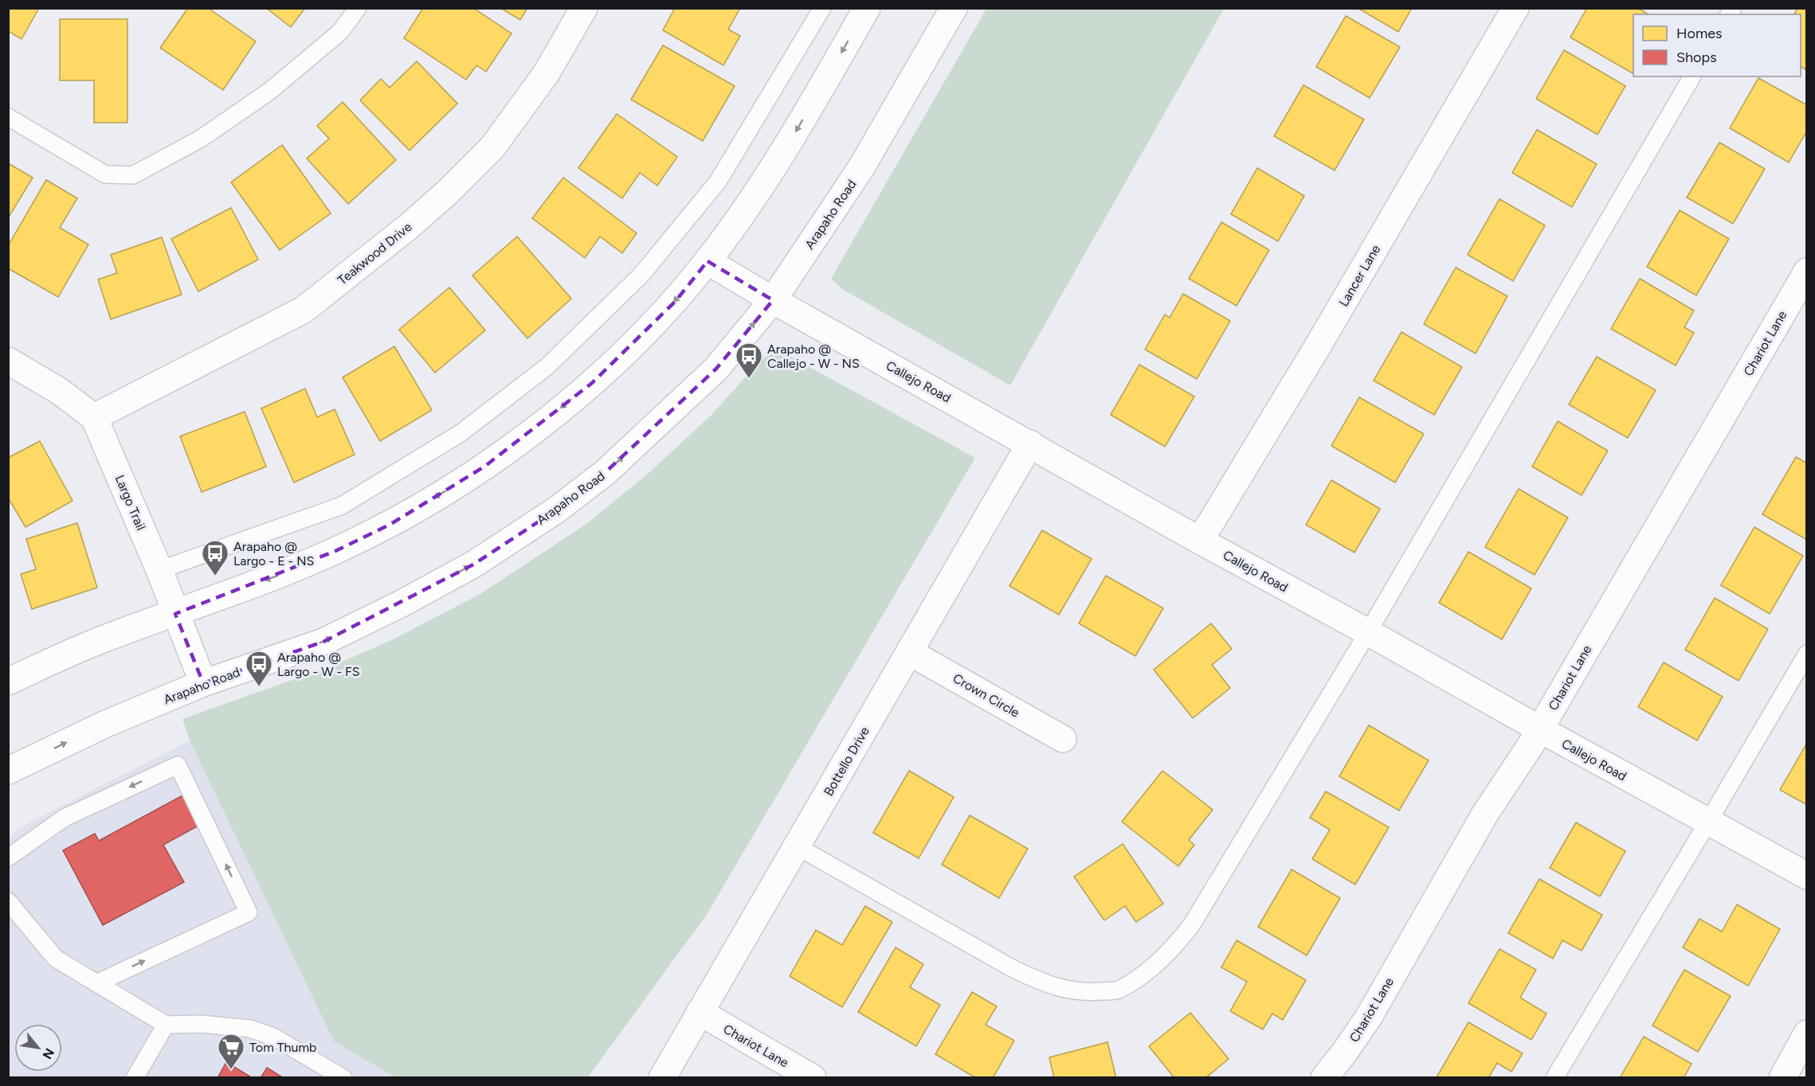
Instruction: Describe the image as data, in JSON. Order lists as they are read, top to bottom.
{
  "streets": {
    "street": [
      "Arapaho Road",
      "Teakwood Drive",
      "Lancer Lane",
      "Chariot Lane",
      "Callejo Road",
      "Largo Trail",
      "Crown Circle",
      "Bottello Drive"
    ]
  },
  "crossings": [
    ["Arapaho Road", "Callejo Road"],
    ["Arapaho Road", "Largo Trail"],
    ["Teakwood Drive", "Largo Trail"],
    ["Lancer Lane", "Callejo Road"],
    ["Chariot Lane", "Callejo Road"],
    ["Chariot Lane", "Bottello Drive"],
    ["Callejo Road", "Bottello Drive"],
    ["Crown Circle", "Bottello Drive"]
  ],
  "places": {
    "bus stop": ["Arapaho @ Callejo - W - NS", "Arapaho @ Largo - E - NS", "Arapaho @ Largo - W - FS"],
    "supermarket": ["Tom Thumb"]
  },
  "legend": ["Homes", "Shops"],
  "north": "bottom right"
}
